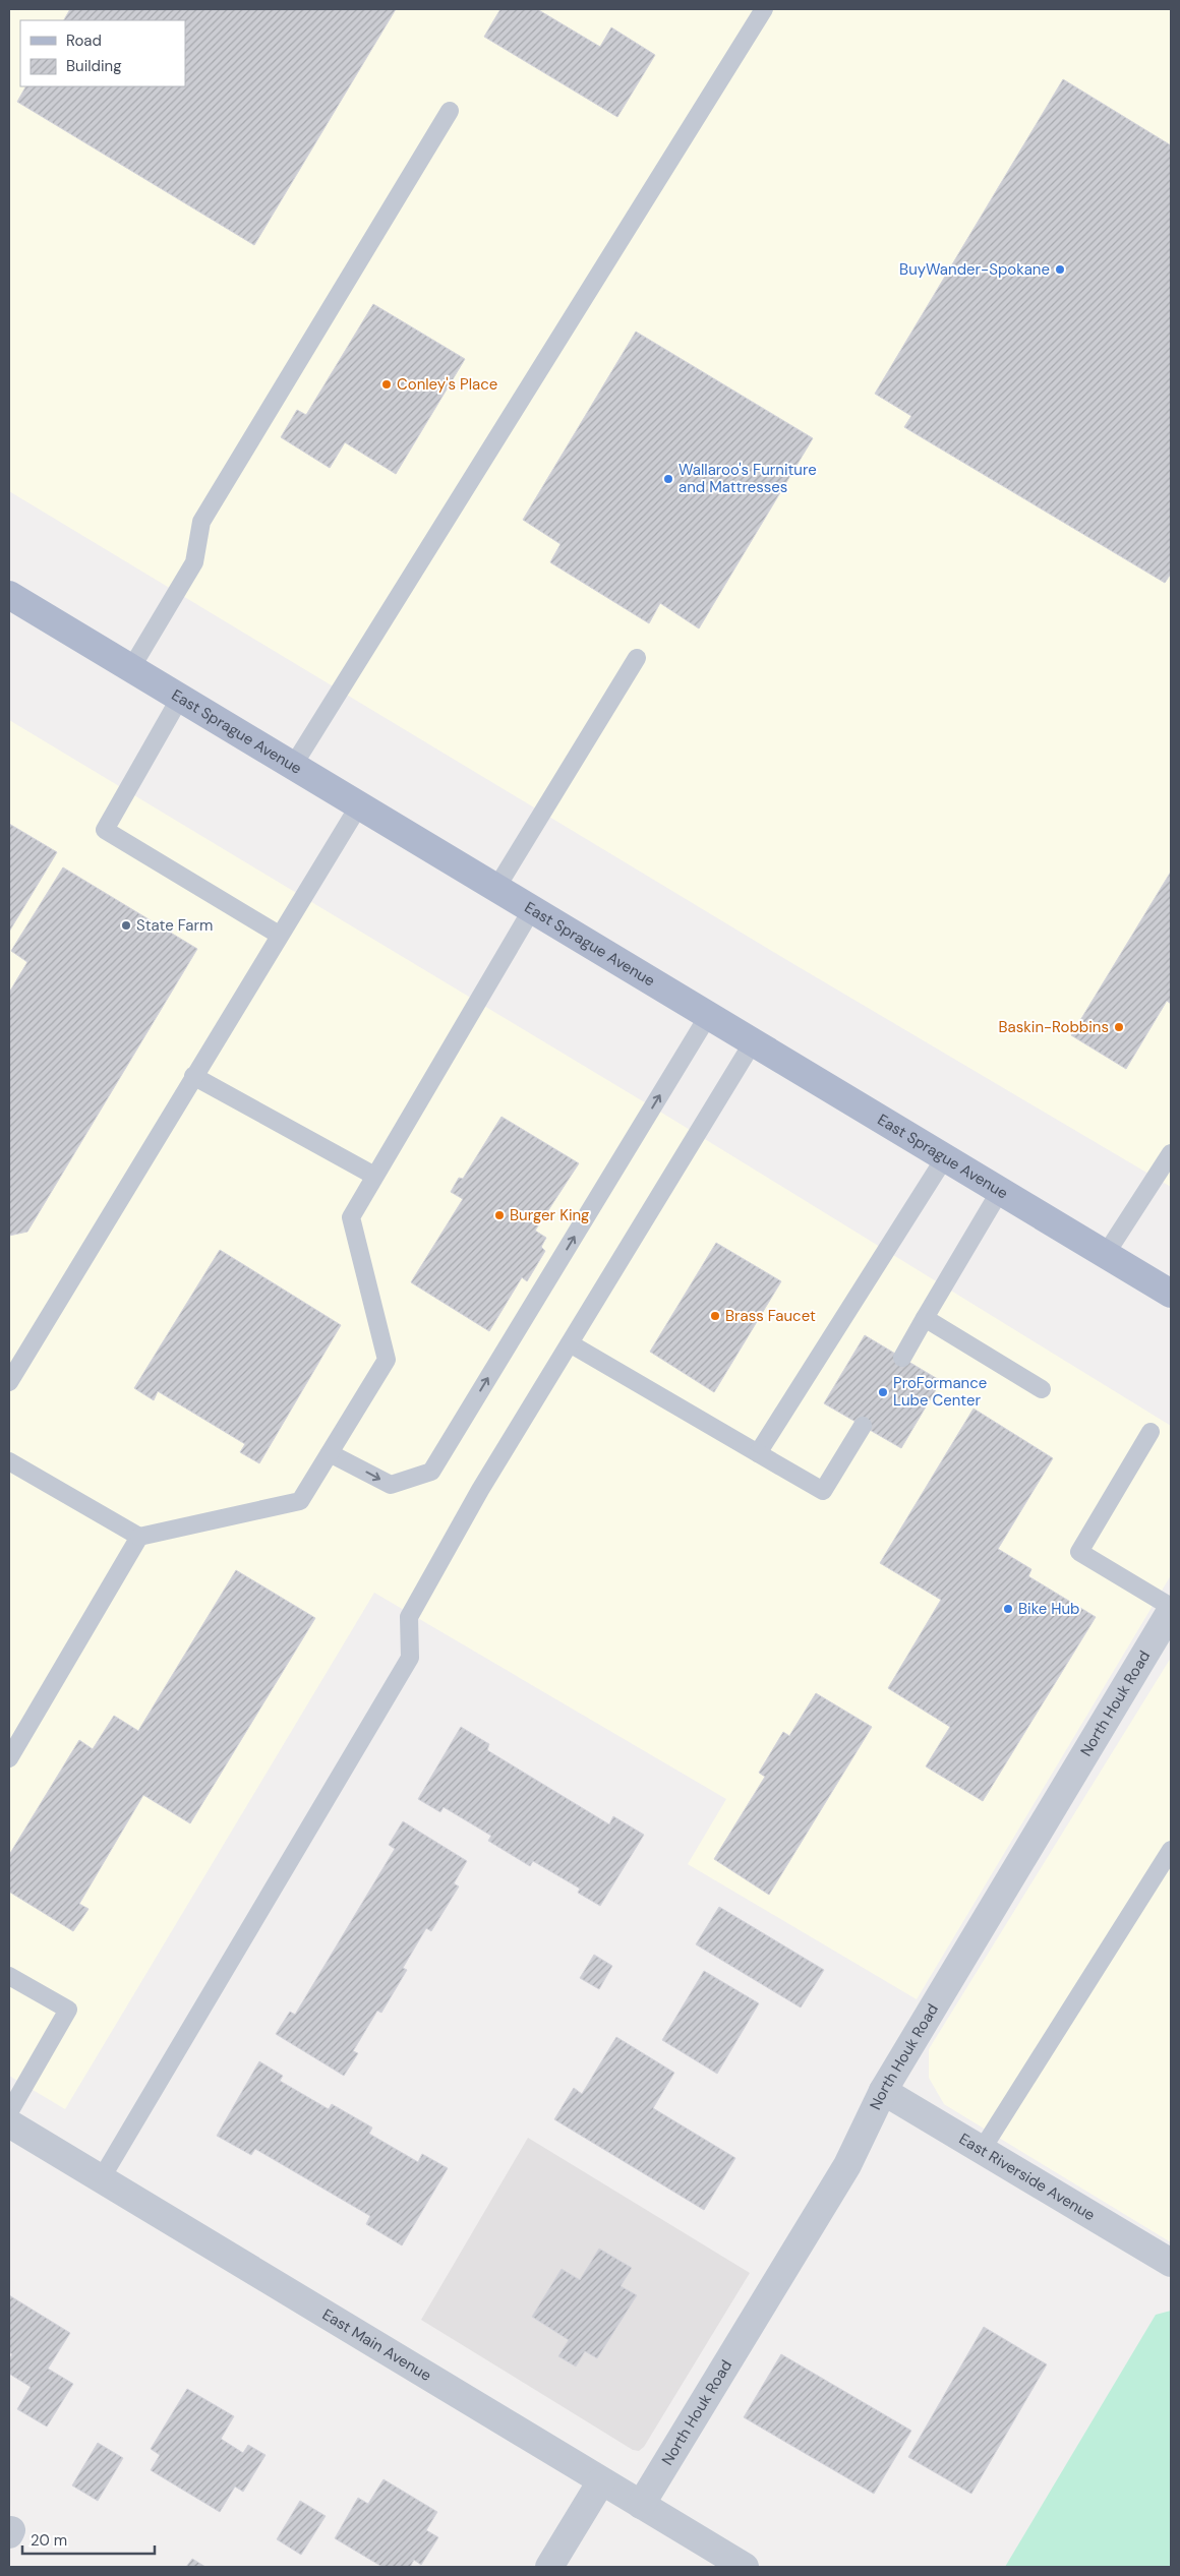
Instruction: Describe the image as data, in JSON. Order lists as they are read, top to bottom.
{
  "streets": {
    "main road": ["East Sprague Avenue"],
    "street": ["North Houk Road", "East Riverside Avenue", "East Main Avenue"]
  },
  "crossings": [
    ["North Houk Road", "East Riverside Avenue"],
    ["North Houk Road", "East Main Avenue"]
  ],
  "places": [
    "BuyWander-Spokane",
    "Conley's Place",
    "Wallaroo's Furniture and Mattresses",
    "State Farm",
    "Baskin-Robbins",
    "Burger King",
    "Brass Faucet",
    "ProFormance Lube Center",
    "Bike Hub"
  ],
  "legend": ["Road", "Building"],
  "scale_bar": "20 m"
}
